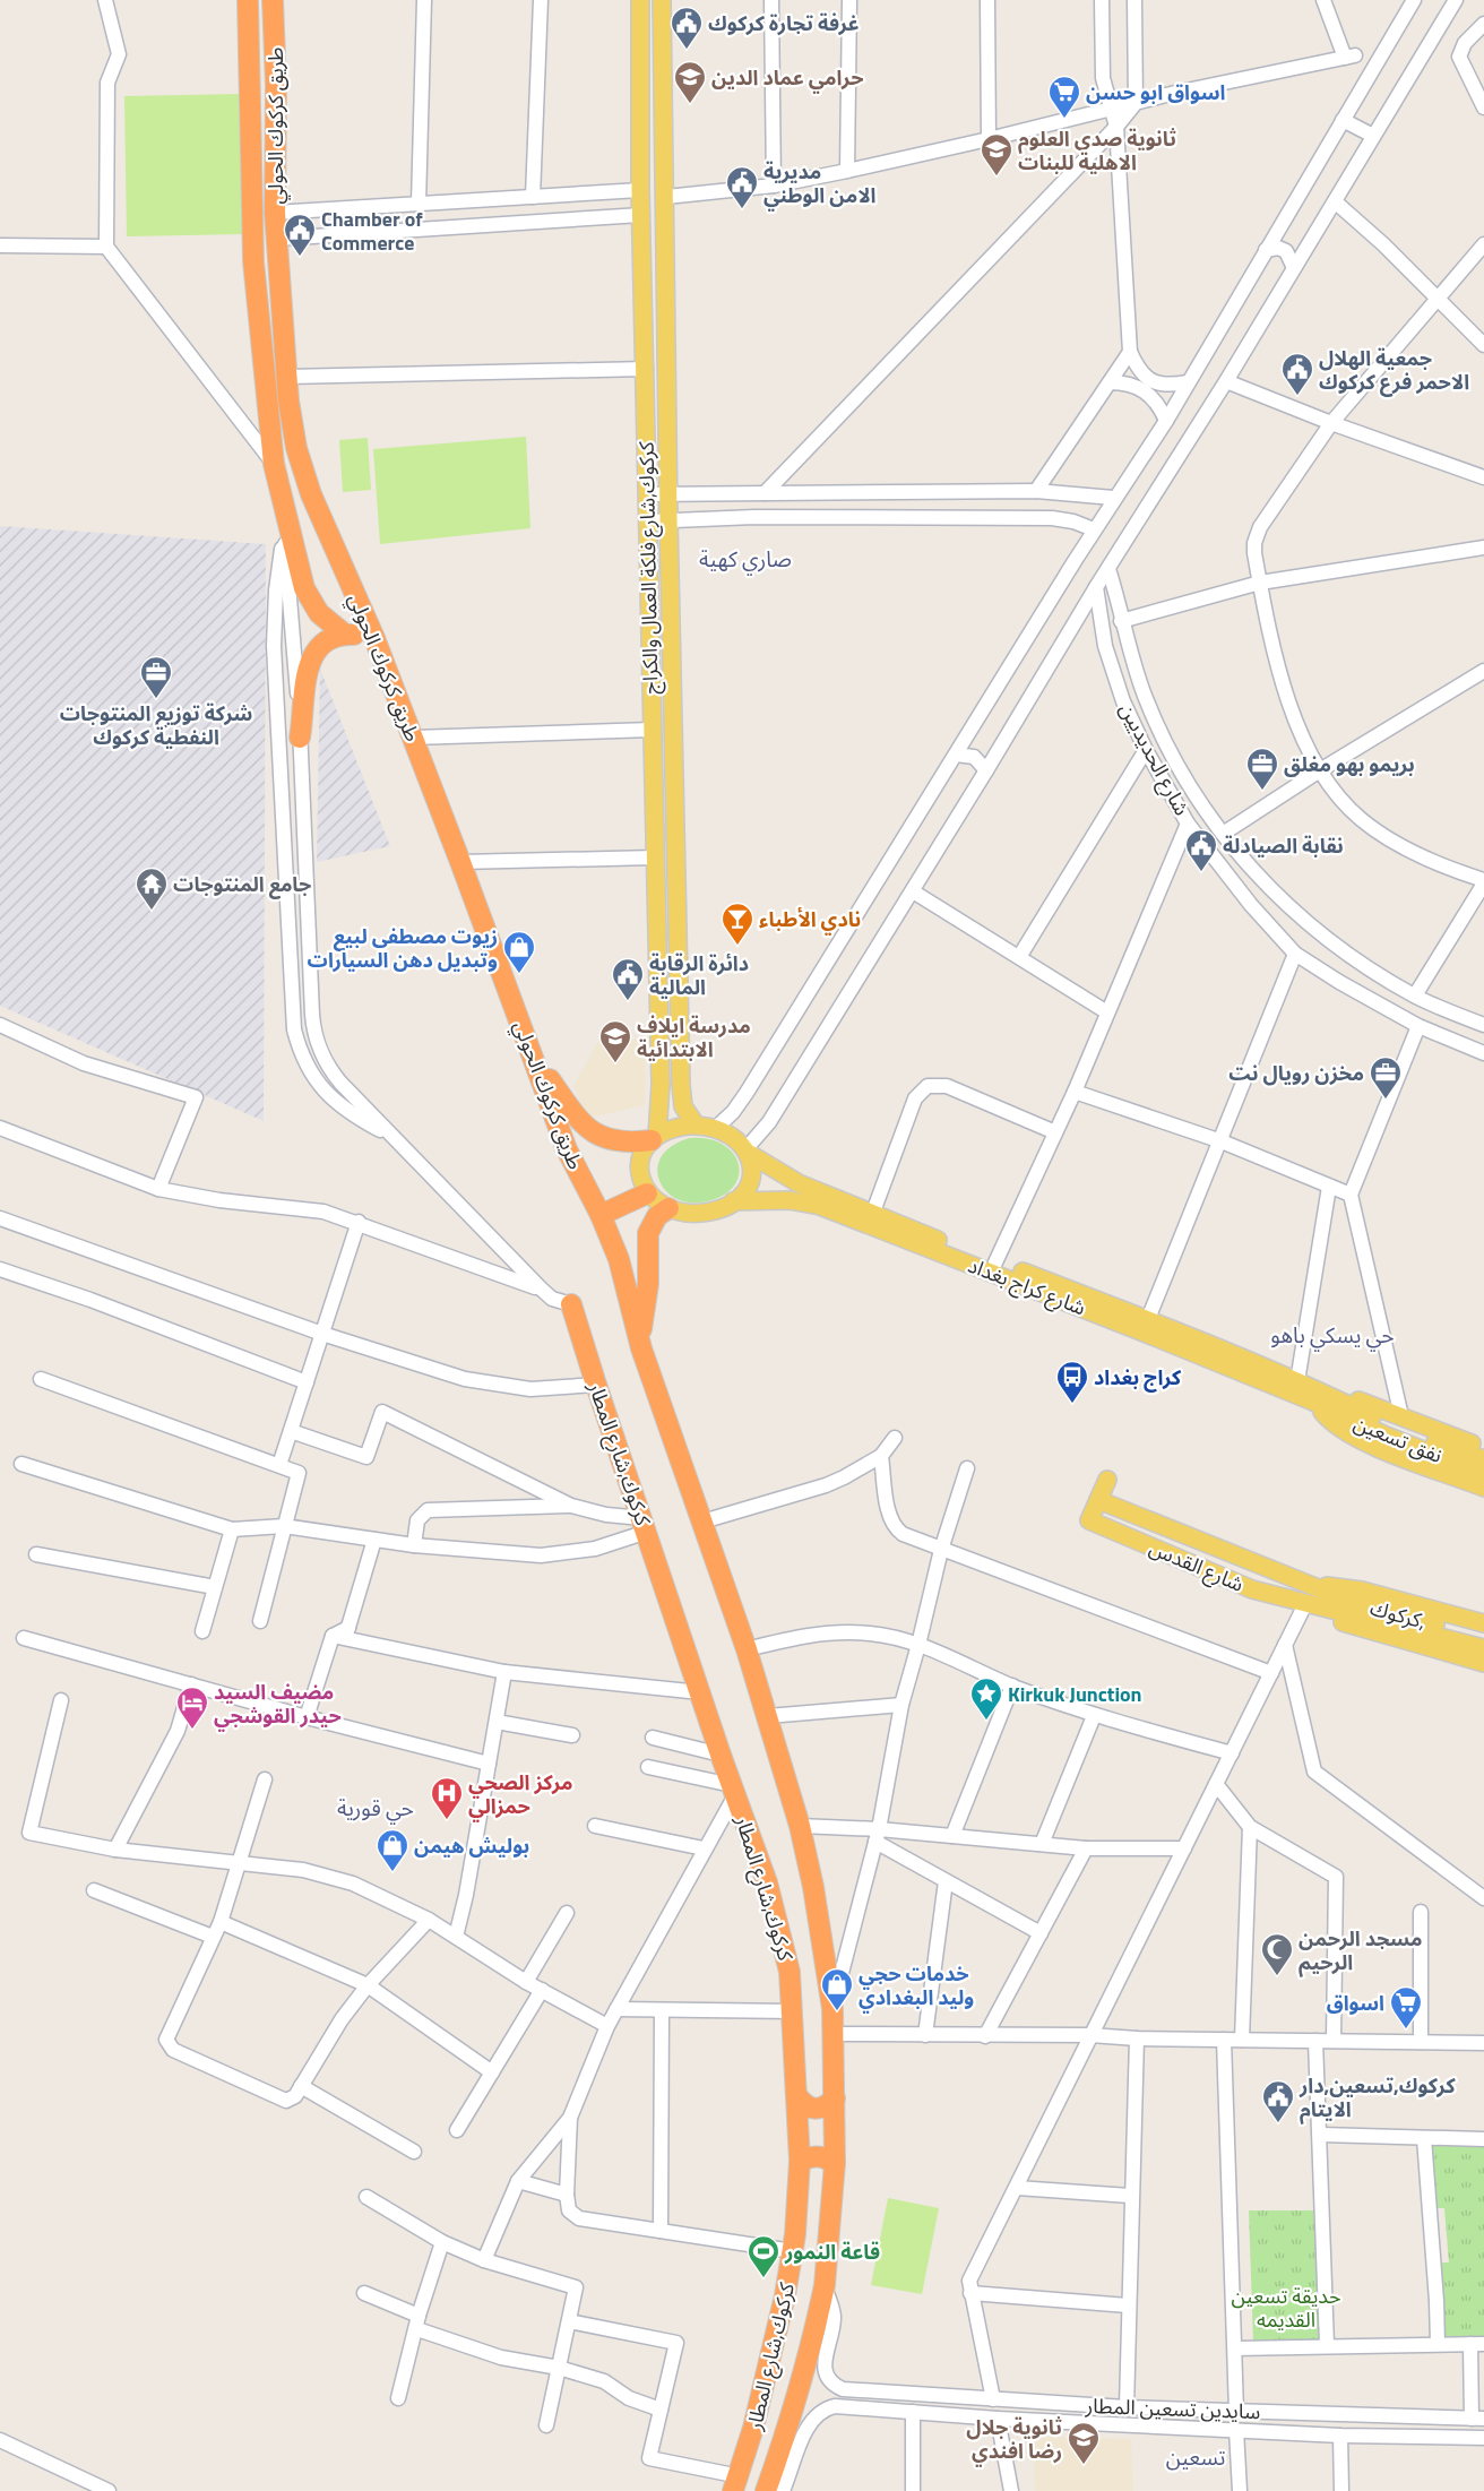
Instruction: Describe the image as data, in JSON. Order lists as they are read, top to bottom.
{
  "streets": {
    "highway": ["طريق كركوك الحولي", "كركوك,شارع المطار"],
    "main road": [
      "كركوك,شارع فلكة العمال والكراج",
      "شارع كراج بغداد",
      "نفق تسعين",
      "شارع القدس",
      "كركوك,"
    ],
    "street": ["شارع الحديديين", "سايدين تسعين المطار"]
  },
  "crossings": [
    ["طريق كركوك الحولي", "كركوك,شارع المطار"],
    ["كركوك,شارع فلكة العمال والكراج", "شارع كراج بغداد"],
    ["شارع كراج بغداد", "نفق تسعين"],
    ["كركوك,شارع المطار", "سايدين تسعين المطار"],
    ["شارع القدس", "كركوك,"]
  ],
  "districts": [
    "صاري كهية",
    "حي يسكي باهو",
    "حي قورية",
    "تسعین"
  ],
  "parks": ["حديقة تسعين القديمه"],
  "places": {
    "public building": [
      "غرفة تجارة كركوك",
      "مديرية الامن الوطني",
      "Chamber of Commerce",
      "جمعية الهلال الاحمر فرع كركوك",
      "نقابة الصيادلة",
      "دائرة الرقابة المالية",
      "كركوك,تسعين,دار الايتام"
    ],
    "school or university": [
      "حرامي عماد الدين",
      "ثانوية صدى العلوم الاهلية للبنات",
      "مدرسة ايلاف الابتدائية",
      "ثانوية جلال رضا افندي"
    ],
    "supermarket": ["اسواق ابو حسن", "اسواق"],
    "office": ["شركة توزيع المنتوجات النفطية كركوك", "بريمو بهو مغلق", "مخزن رويال نت"],
    "temple": ["جامع المنتوجات"],
    "bar": ["نادي الأطباء"],
    "shop": ["زيوت مصطفى لبيع وتبديل دهن السيارات", "بوليش هيمن", "خدمات حجي وليد البغدادي"],
    "bus stop": ["كراج بغداد"],
    "place": ["Kirkuk Junction"],
    "hotel": ["مضيف السيد حيدر القوشجي"],
    "hospital": ["مركز الصحي حمزالي"],
    "mosque": ["مسجد الرحمن الرحيم"],
    "sports": ["قاعة النمور"]
  }
}
